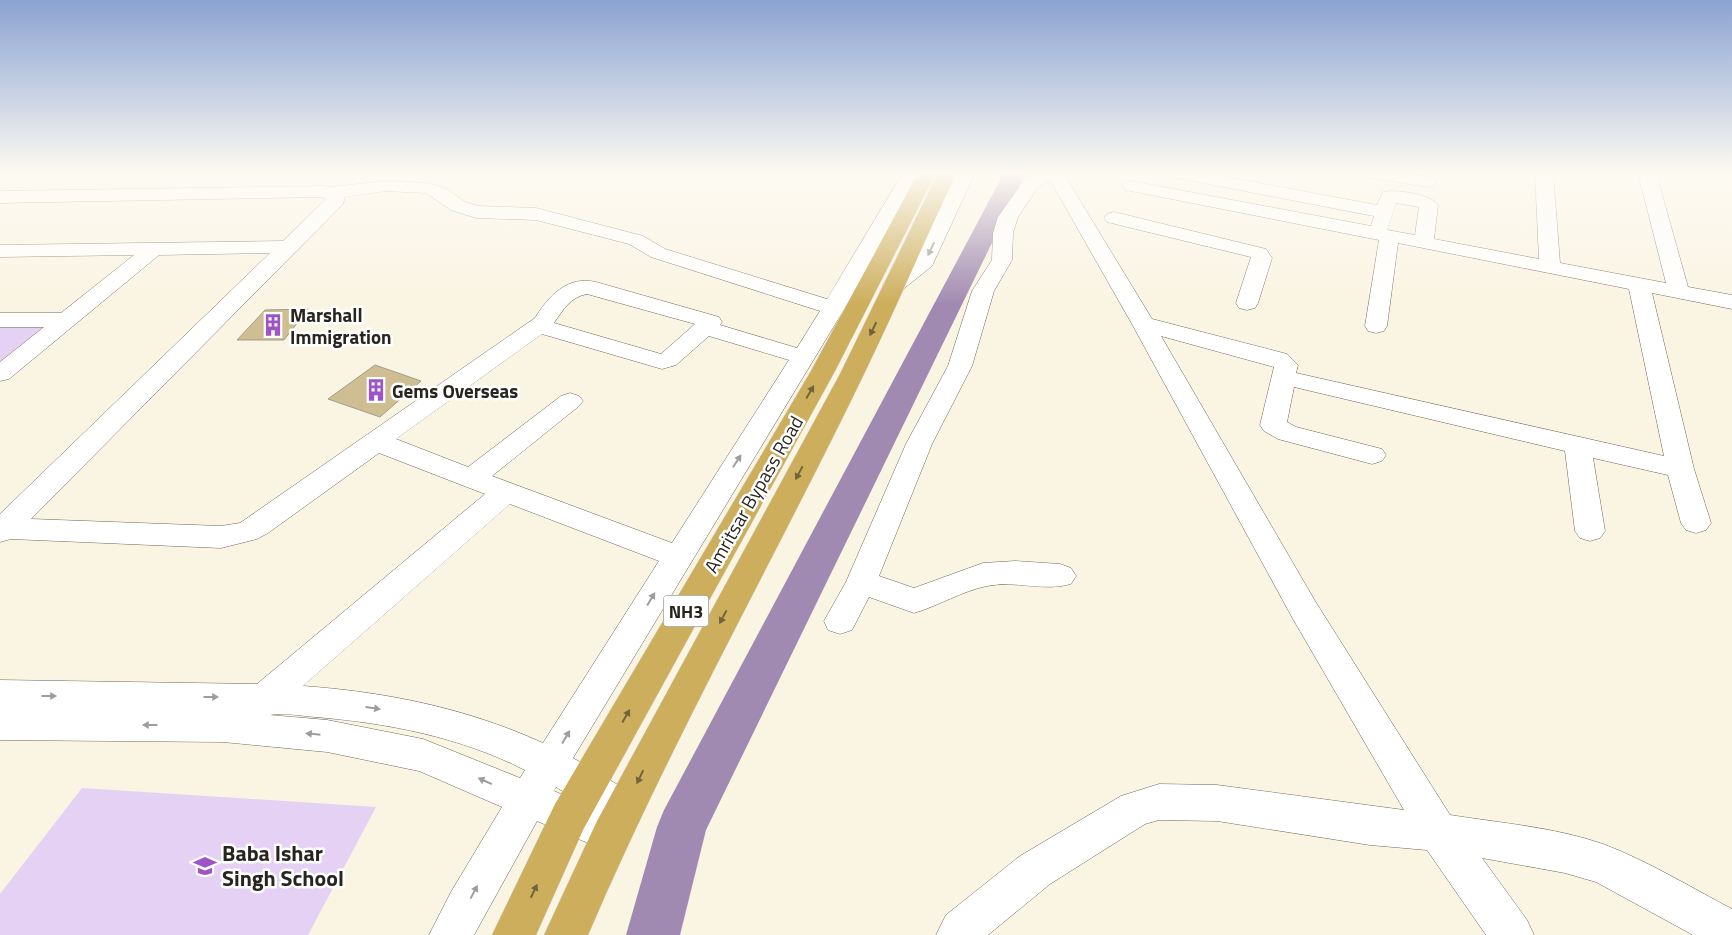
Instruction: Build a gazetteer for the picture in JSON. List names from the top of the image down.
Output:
{
  "streets": {
    "highway": ["Amritsar Bypass Road", "NH3"]
  },
  "crossings": [
    ["Amritsar Bypass Road", "NH3"]
  ],
  "places": {
    "building": ["Marshall Immigration", "Gems Overseas"],
    "school or university": ["Baba Ishar Singh School"]
  }
}
